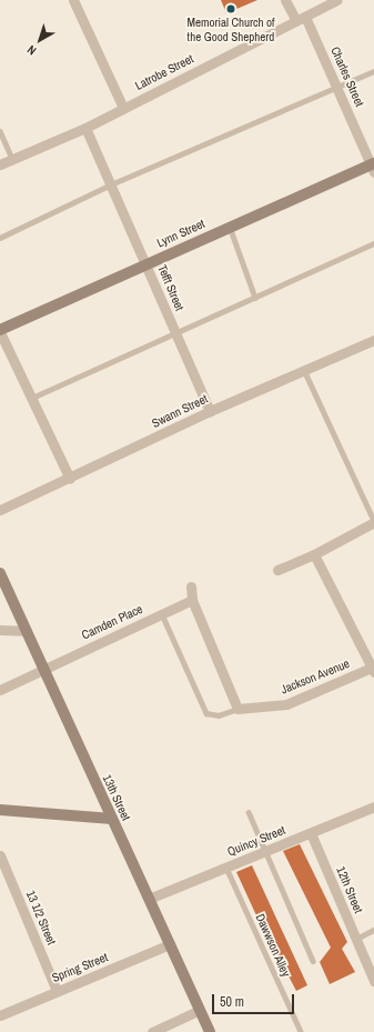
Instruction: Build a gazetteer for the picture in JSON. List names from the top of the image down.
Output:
{
  "streets": {
    "street": [
      "Latrobe Street",
      "Charles Street",
      "Lynn Street",
      "Tefft Street",
      "Swann Street",
      "Camden Place",
      "Jackson Avenue",
      "13th Street",
      "Quincy Street",
      "12th Street",
      "13 1/2 Street",
      "Spring Street"
    ],
    "lane": ["Dawwson Alley"]
  },
  "crossings": [
    ["Latrobe Street", "Charles Street"],
    ["Latrobe Street", "Tefft Street"],
    ["Charles Street", "Lynn Street"],
    ["Lynn Street", "Tefft Street"],
    ["Tefft Street", "Swann Street"],
    ["Camden Place", "13th Street"],
    ["13th Street", "Quincy Street"],
    ["13th Street", "Spring Street"],
    ["Quincy Street", "12th Street"],
    ["Quincy Street", "Dawwson Alley"],
    ["13 1/2 Street", "Spring Street"]
  ],
  "places": ["Memorial Church of the Good Shepherd"],
  "scale_bar": "50 m",
  "north": "bottom left"
}
